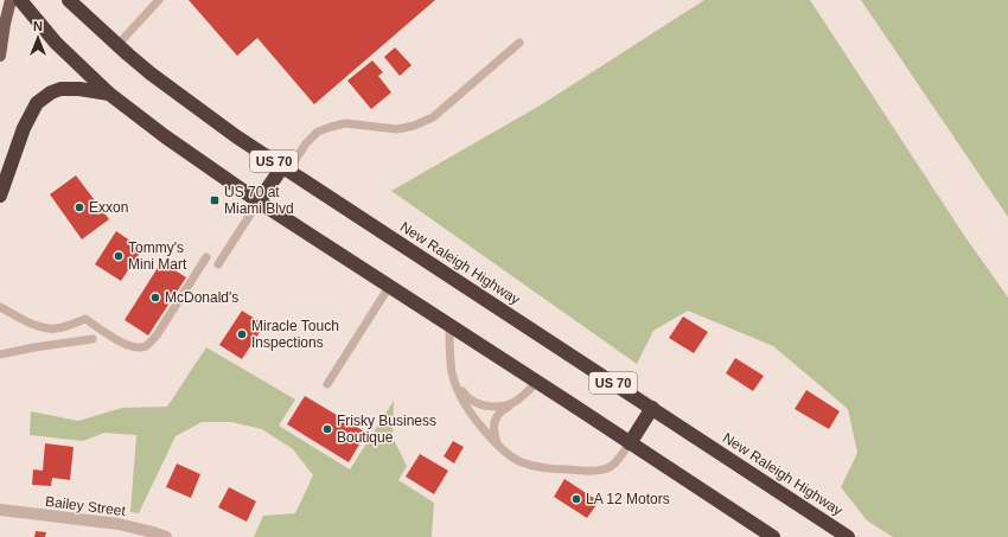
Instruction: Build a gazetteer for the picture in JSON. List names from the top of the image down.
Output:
{
  "streets": {
    "highway": ["US 70", "New Raleigh Highway"],
    "street": ["Bailey Street"]
  },
  "places": {
    "transit": ["US 70 at Miami Blvd"],
    "other": [
      "Exxon",
      "Tommy's Mini Mart",
      "McDonald's",
      "Miracle Touch Inspections",
      "Frisky Business Boutique",
      "LA 12 Motors"
    ]
  },
  "north": "top"
}
